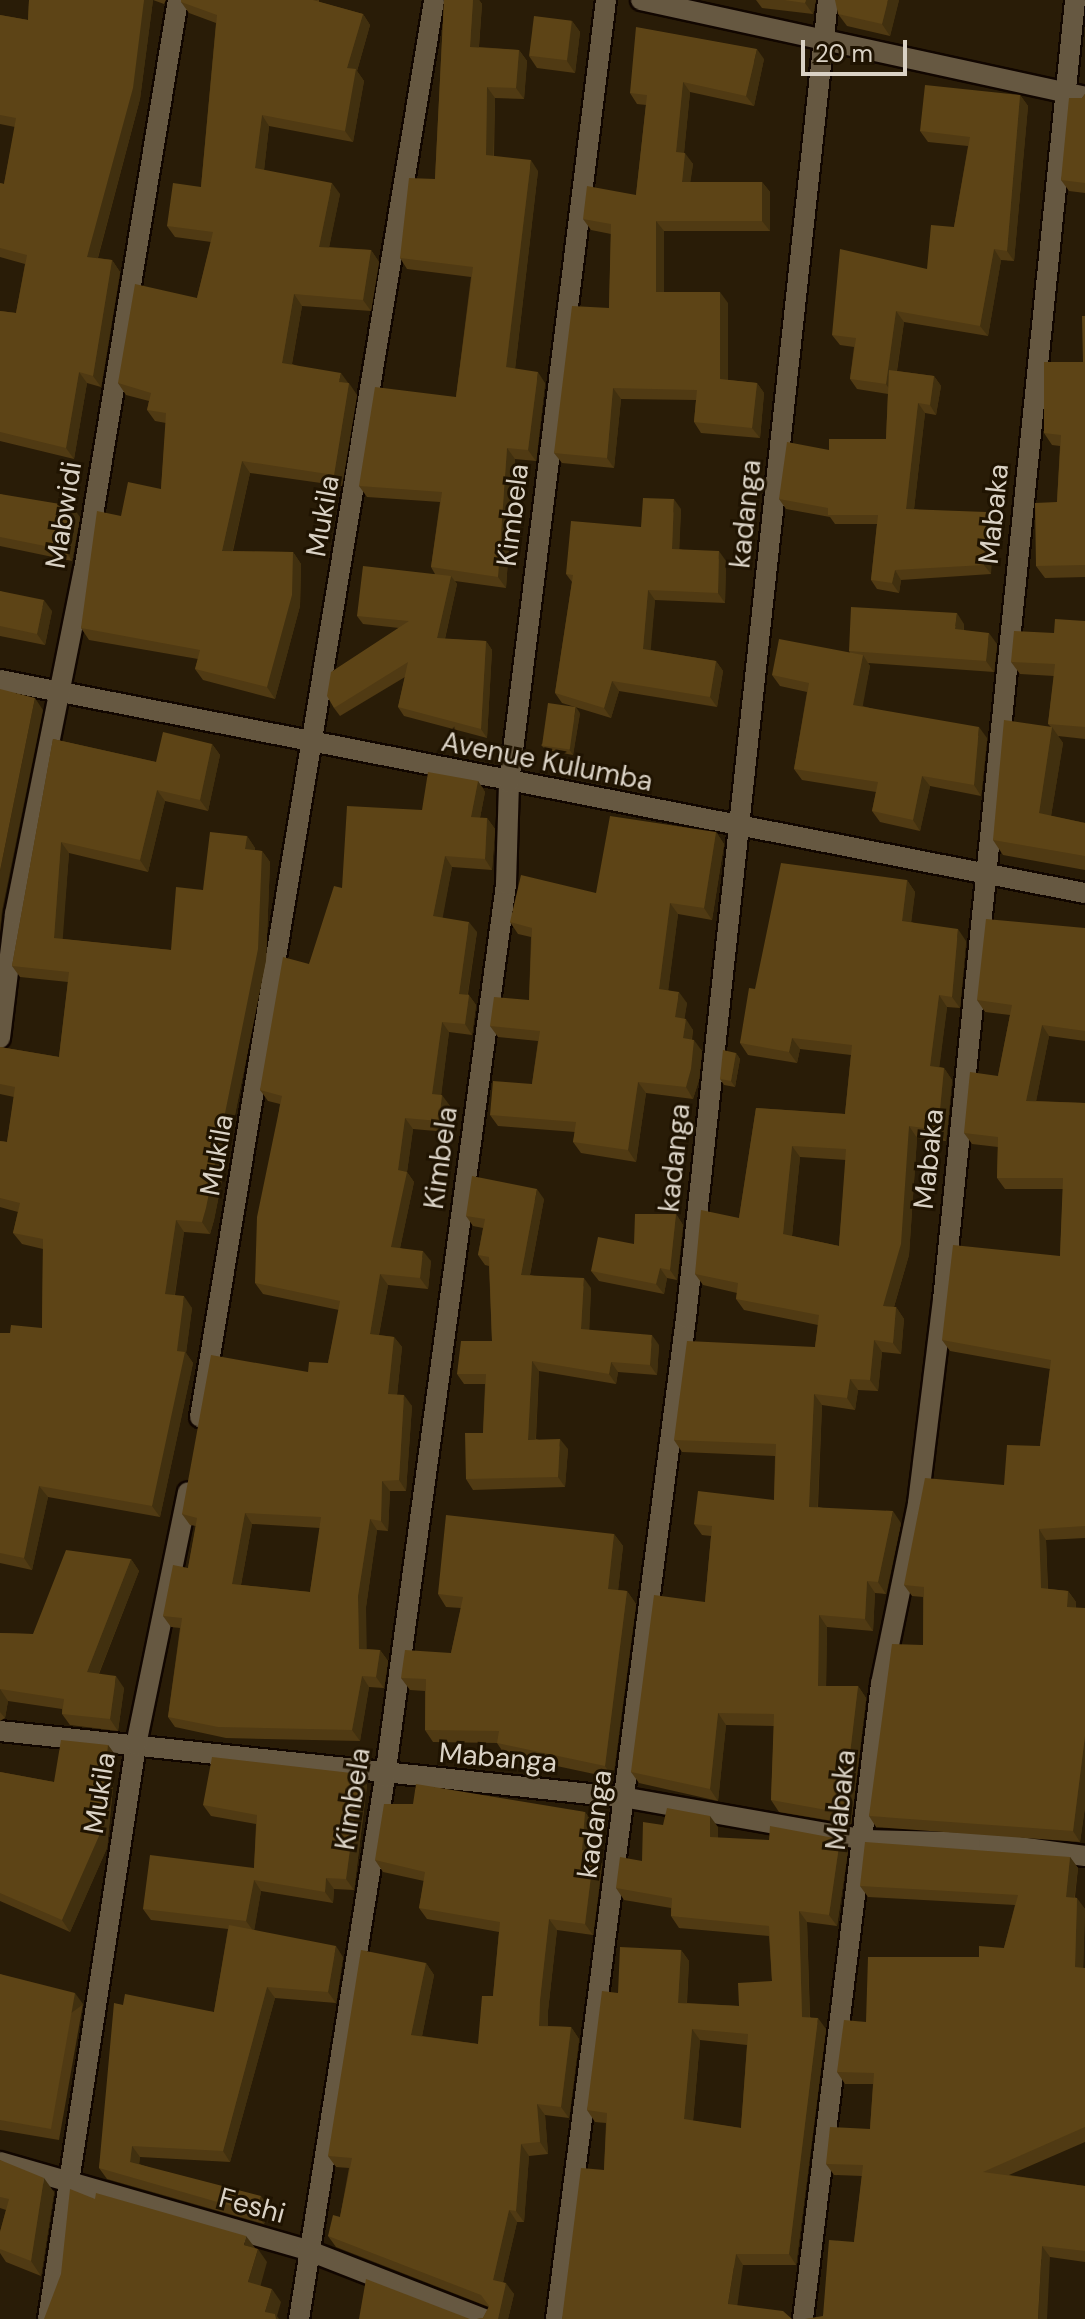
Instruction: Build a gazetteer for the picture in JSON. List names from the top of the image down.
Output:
{
  "streets": {
    "street": [
      "kadanga",
      "Mabaka",
      "Mabwidi",
      "Kimbela",
      "Mukila",
      "Avenue Kulumba",
      "Mabanga",
      "Feshi"
    ]
  },
  "crossings": [
    ["kadanga", "Avenue Kulumba"],
    ["kadanga", "Mabanga"],
    ["Mabaka", "Avenue Kulumba"],
    ["Mabaka", "Mabanga"],
    ["Mabwidi", "Avenue Kulumba"],
    ["Kimbela", "Avenue Kulumba"],
    ["Kimbela", "Mabanga"],
    ["Kimbela", "Feshi"],
    ["Mukila", "Avenue Kulumba"],
    ["Mukila", "Mabanga"],
    ["Mukila", "Feshi"]
  ],
  "scale_bar": "20 m"
}
